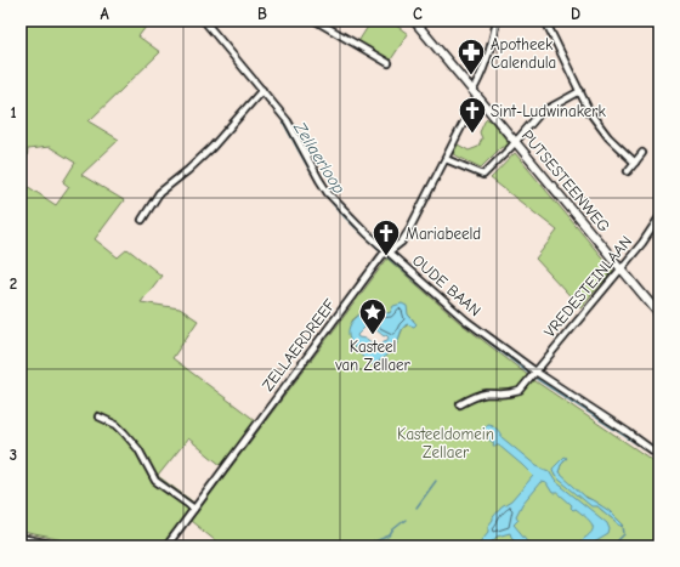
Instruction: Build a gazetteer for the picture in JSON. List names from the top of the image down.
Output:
{
  "streets": {
    "main road": ["PUTSESTEENWEG"],
    "street": ["OUDE BAAN", "VREDESTEINLAAN", "ZELLAERDREEF"]
  },
  "crossings": [
    ["PUTSESTEENWEG", "VREDESTEINLAAN"],
    ["PUTSESTEENWEG", "ZELLAERDREEF"],
    ["OUDE BAAN", "VREDESTEINLAAN"],
    ["OUDE BAAN", "ZELLAERDREEF"]
  ],
  "water": ["Zellaerloop"],
  "parks": ["Kasteeldomein Zellaer"],
  "places": {
    "pharmacy": ["Apotheek Calendula"],
    "church": ["Sint-Ludwinakerk", "Mariabeeld"],
    "place": ["Kasteel van Zellaer"]
  },
  "grid": {
    "columns": [
      "A",
      "B",
      "C",
      "D"
    ],
    "rows": ["1", "2", "3"]
  }
}
